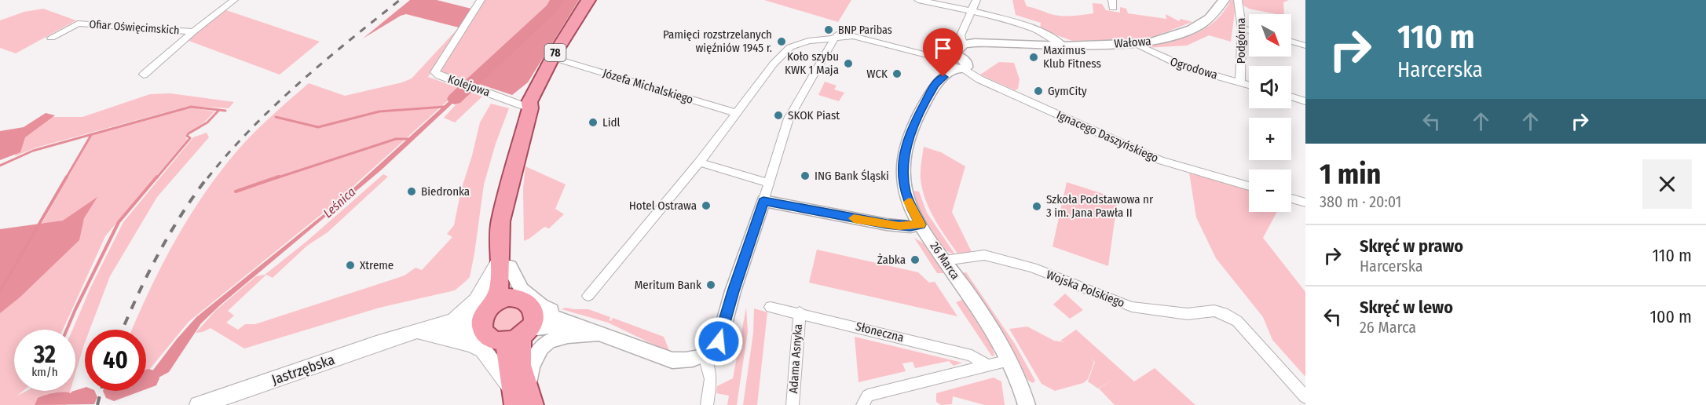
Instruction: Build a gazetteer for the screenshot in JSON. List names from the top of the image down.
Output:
{
  "streets": {
    "main road": ["78", "Jastrzębska"],
    "street": [
      "Ofiar Oświęcimskich",
      "Podgórna",
      "Wałowa",
      "Ogrodowa",
      "Kolejowa",
      "Józefa Michalskiego",
      "Ignacego Daszyńskiego",
      "26 Marca",
      "Wojska Polskiego",
      "Słoneczna",
      "Adama Asnyka"
    ]
  },
  "crossings": [
    ["Podgórna", "Ogrodowa"],
    ["Wałowa", "Ogrodowa"],
    ["78", "Kolejowa"],
    ["78", "Józefa Michalskiego"],
    ["78", "Jastrzębska"],
    ["Ignacego Daszyńskiego", "26 Marca"],
    ["26 Marca", "Wojska Polskiego"],
    ["Słoneczna", "Adama Asnyka"]
  ],
  "water": ["Leśnica"],
  "places": [
    "BNP Paribas",
    "Pamięci rozstrzelanych więźniów 1945 r.",
    "Maximus Klub Fitness",
    "Koło szybu KWK 1 Maja",
    "WCK",
    "GymCity",
    "SKOK Piast",
    "Lidl",
    "ING Bank Śląski",
    "Biedronka",
    "Hotel Ostrawa",
    "Szkoła Podstawowa nr 3 im. Jana Pawła II",
    "Żabka",
    "Xtreme",
    "Meritum Bank"
  ],
  "north": "bottom right",
  "page": {
    "turn": ["110 m", "Harcerska"],
    "map_buttons": ["+", "−"],
    "heading": ["1 min", "380 m · 20:01"],
    "list": [
      {
        "name": "Skręć w prawo",
        "note": "Harcerska",
        "value": "110 m"
      },
      {
        "name": "Skręć w lewo",
        "note": "26 Marca",
        "value": "100 m"
      }
    ],
    "speed": "32 km/h",
    "limit": "40"
  }
}
